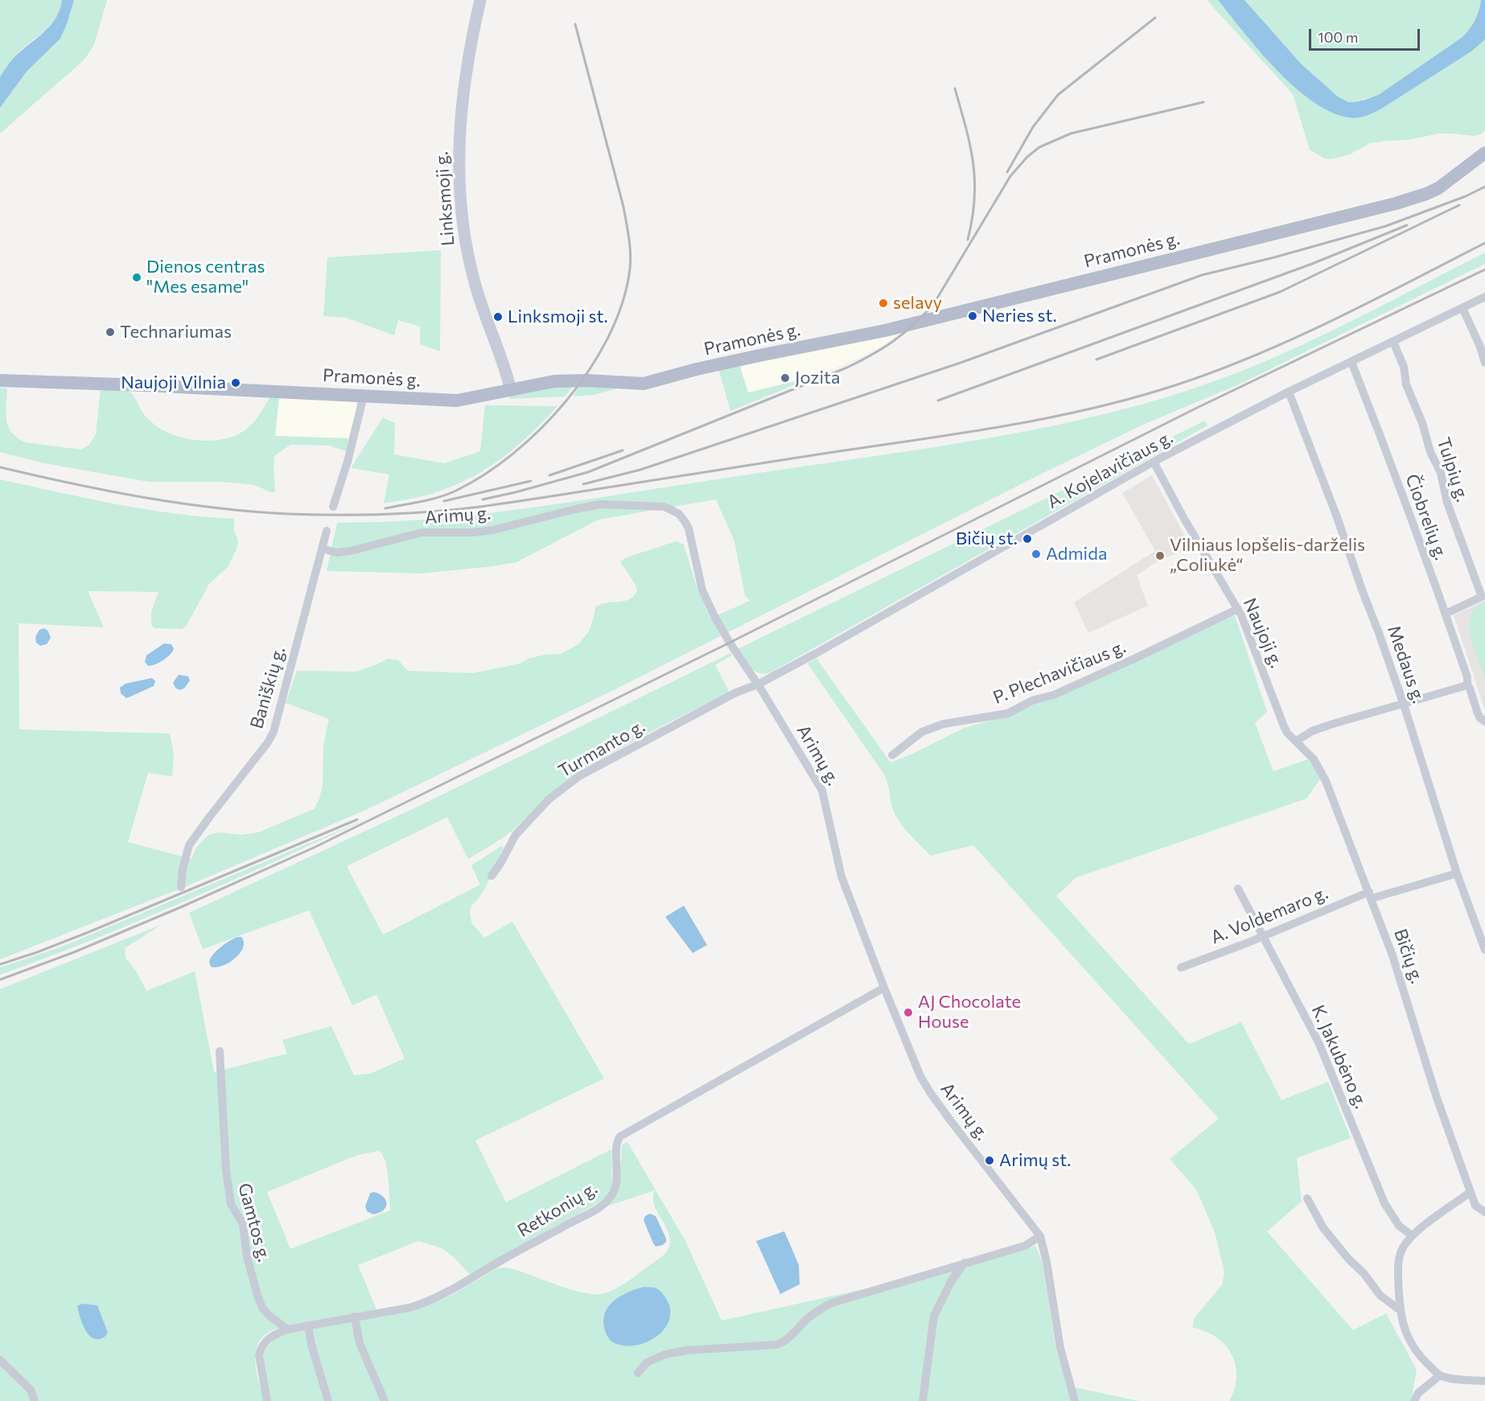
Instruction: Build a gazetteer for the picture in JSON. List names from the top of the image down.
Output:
{
  "streets": {
    "main road": ["Linksmoji g.", "Pramonės g."],
    "street": [
      "A. Kojelavičiaus g.",
      "Tulpių g.",
      "Arimų g.",
      "Čiobrelių g.",
      "Naujoji g.",
      "Medaus g.",
      "P. Plechavičiaus g.",
      "Baniškių g.",
      "Turmanto g.",
      "A. Voldemaro g.",
      "Bičių g.",
      "K. Jakubėno g.",
      "Retkonių g.",
      "Gamtos g."
    ]
  },
  "crossings": [
    ["Linksmoji g.", "Pramonės g."],
    ["A. Kojelavičiaus g.", "Tulpių g."],
    ["A. Kojelavičiaus g.", "Arimų g."],
    ["A. Kojelavičiaus g.", "Čiobrelių g."],
    ["A. Kojelavičiaus g.", "Naujoji g."],
    ["A. Kojelavičiaus g.", "Medaus g."],
    ["A. Kojelavičiaus g.", "Turmanto g."],
    ["Tulpių g.", "Čiobrelių g."],
    ["Arimų g.", "Baniškių g."],
    ["Arimų g.", "Turmanto g."],
    ["Arimų g.", "Retkonių g."],
    ["Naujoji g.", "P. Plechavičiaus g."],
    ["Naujoji g.", "Bičių g."],
    ["Medaus g.", "A. Voldemaro g."],
    ["A. Voldemaro g.", "Bičių g."],
    ["A. Voldemaro g.", "K. Jakubėno g."],
    ["Retkonių g.", "Gamtos g."]
  ],
  "places": [
    "Dienos centras \"Mes esame\"",
    "selavy",
    "Neries st.",
    "Linksmoji st.",
    "Technariumas",
    "Jozita",
    "Naujoji Vilnia",
    "Bičių st.",
    "Admida",
    "Vilniaus lopšelis-darželis „Coliukė“",
    "AJ Chocolate House",
    "Arimų st."
  ],
  "scale_bar": "100 m"
}
